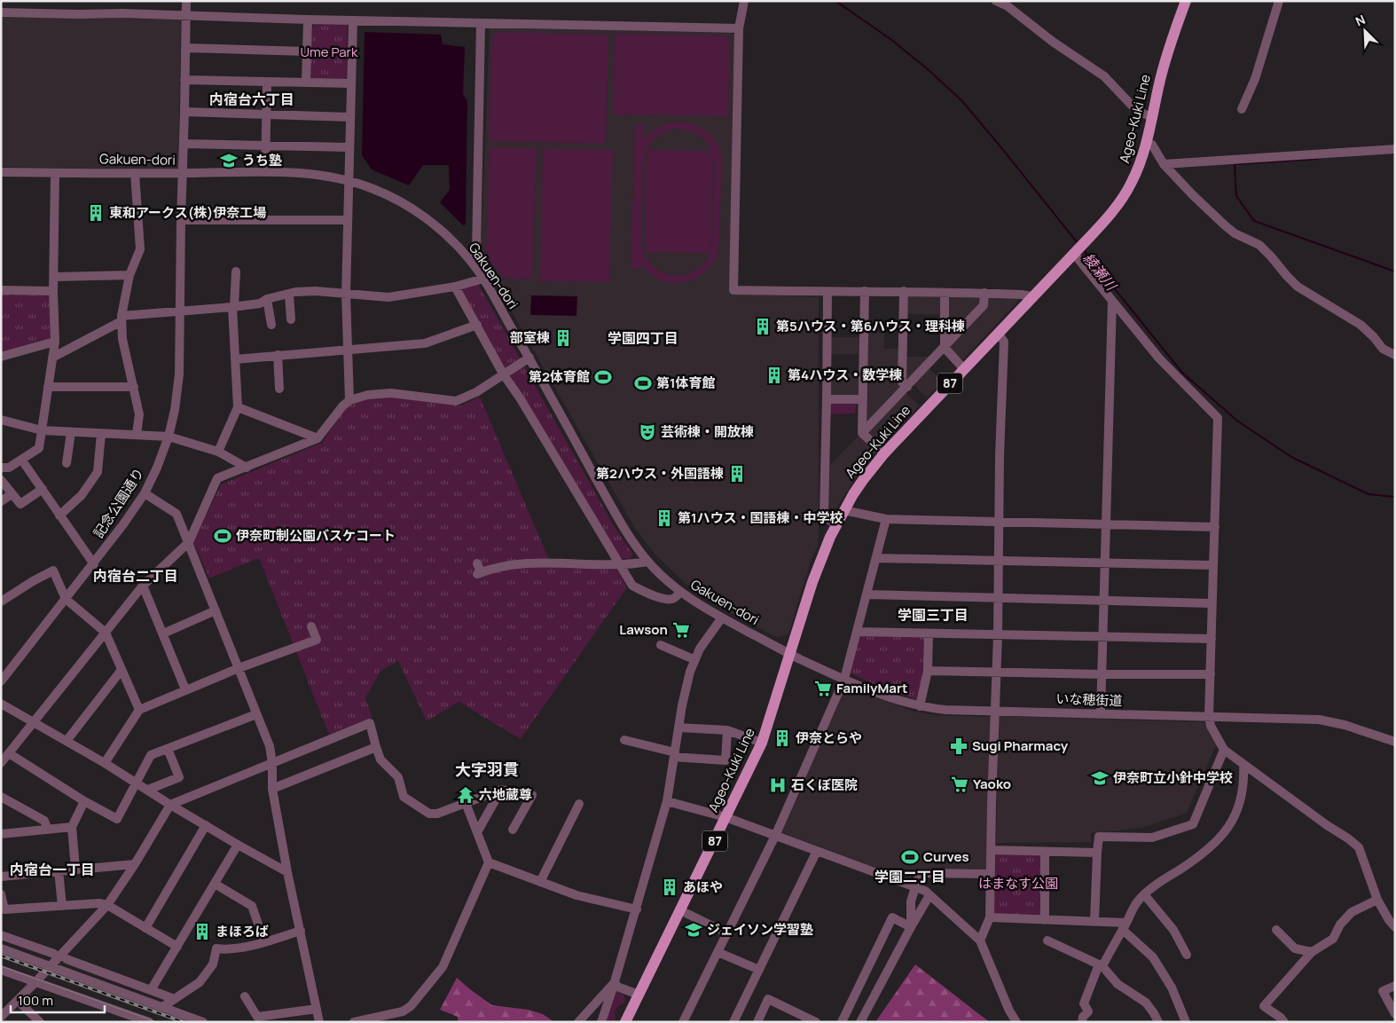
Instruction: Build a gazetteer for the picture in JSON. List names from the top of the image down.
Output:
{
  "streets": {
    "main road": ["Ageo-Kuki Line", "87"],
    "street": ["Gakuen-dori", "記念公園通り", "いな穂街道"]
  },
  "crossings": [
    ["Ageo-Kuki Line", "Gakuen-dori"],
    ["Ageo-Kuki Line", "いな穂街道"],
    ["Gakuen-dori", "記念公園通り"],
    ["Gakuen-dori", "いな穂街道"]
  ],
  "districts": [
    "内宿台六丁目",
    "学園四丁目",
    "内宿台二丁目",
    "学園三丁目",
    "大字羽貫",
    "内宿台一丁目",
    "学園二丁目"
  ],
  "water": ["綾瀬川"],
  "parks": ["Ume Park", "はまなす公園"],
  "places": {
    "school or university": ["うち塾", "伊奈町立小針中学校", "ジェイソン学習塾"],
    "building": [
      "東和アークス(株)伊奈工場",
      "第5ハウス・第6ハウス・理科棟",
      "部室棟",
      "第4ハウス・数学棟",
      "第2ハウス・外国語棟",
      "第1ハウス・国語棟・中学校",
      "伊奈とらや",
      "あほや",
      "まほろば"
    ],
    "sports": [
      "第2体育館",
      "第1体育館",
      "伊奈町制公園バスケコート",
      "Curves"
    ],
    "theatre": ["芸術棟・開放棟"],
    "supermarket": ["Lawson", "FamilyMart", "Yaoko"],
    "pharmacy": ["Sugi Pharmacy"],
    "hospital": ["石くぼ医院"],
    "temple": ["六地蔵尊"]
  },
  "scale_bar": "100 m",
  "north": "top left"
}
